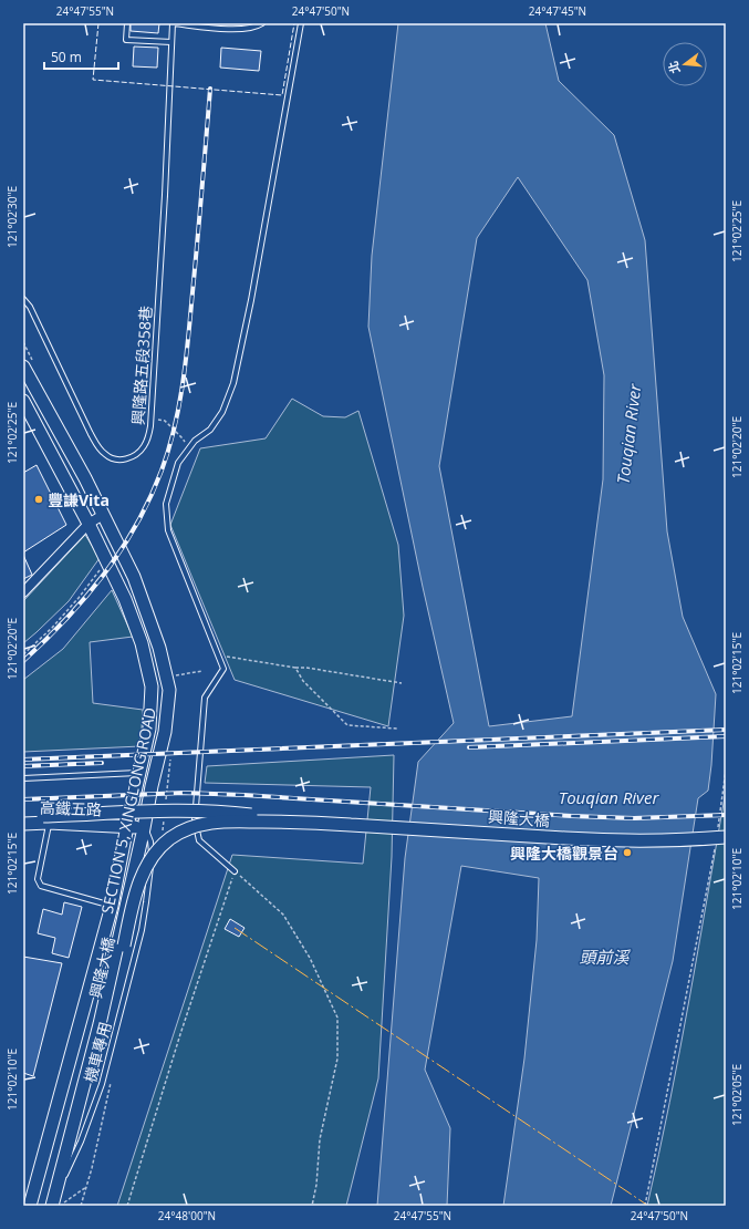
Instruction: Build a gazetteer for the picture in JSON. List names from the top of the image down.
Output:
{
  "streets": {
    "street": ["高鐵五路", "SECTION 5, XINGLONG ROAD", "興隆大橋"],
    "lane": ["興隆路五段358巷", "機車專用"]
  },
  "crossings": [
    ["高鐵五路", "SECTION 5, XINGLONG ROAD"],
    ["高鐵五路", "興隆大橋"],
    ["高鐵五路", "機車專用"],
    ["SECTION 5, XINGLONG ROAD", "興隆大橋"],
    ["SECTION 5, XINGLONG ROAD", "機車專用"],
    ["興隆大橋", "機車專用"]
  ],
  "water": ["Touqian River", "頭前溪"],
  "places": ["豐謙Vita", "興隆大橋觀景台"],
  "scale_bar": "50 m",
  "north": "left",
  "coordinates": [
    "24°47'55\"N",
    "24°47'50\"N",
    "24°47'45\"N",
    "121°02'30\"E",
    "121°02'25\"E",
    "121°02'20\"E",
    "121°02'15\"E",
    "121°02'10\"E",
    "121°02'05\"E",
    "24°48'00\"N"
  ]
}
